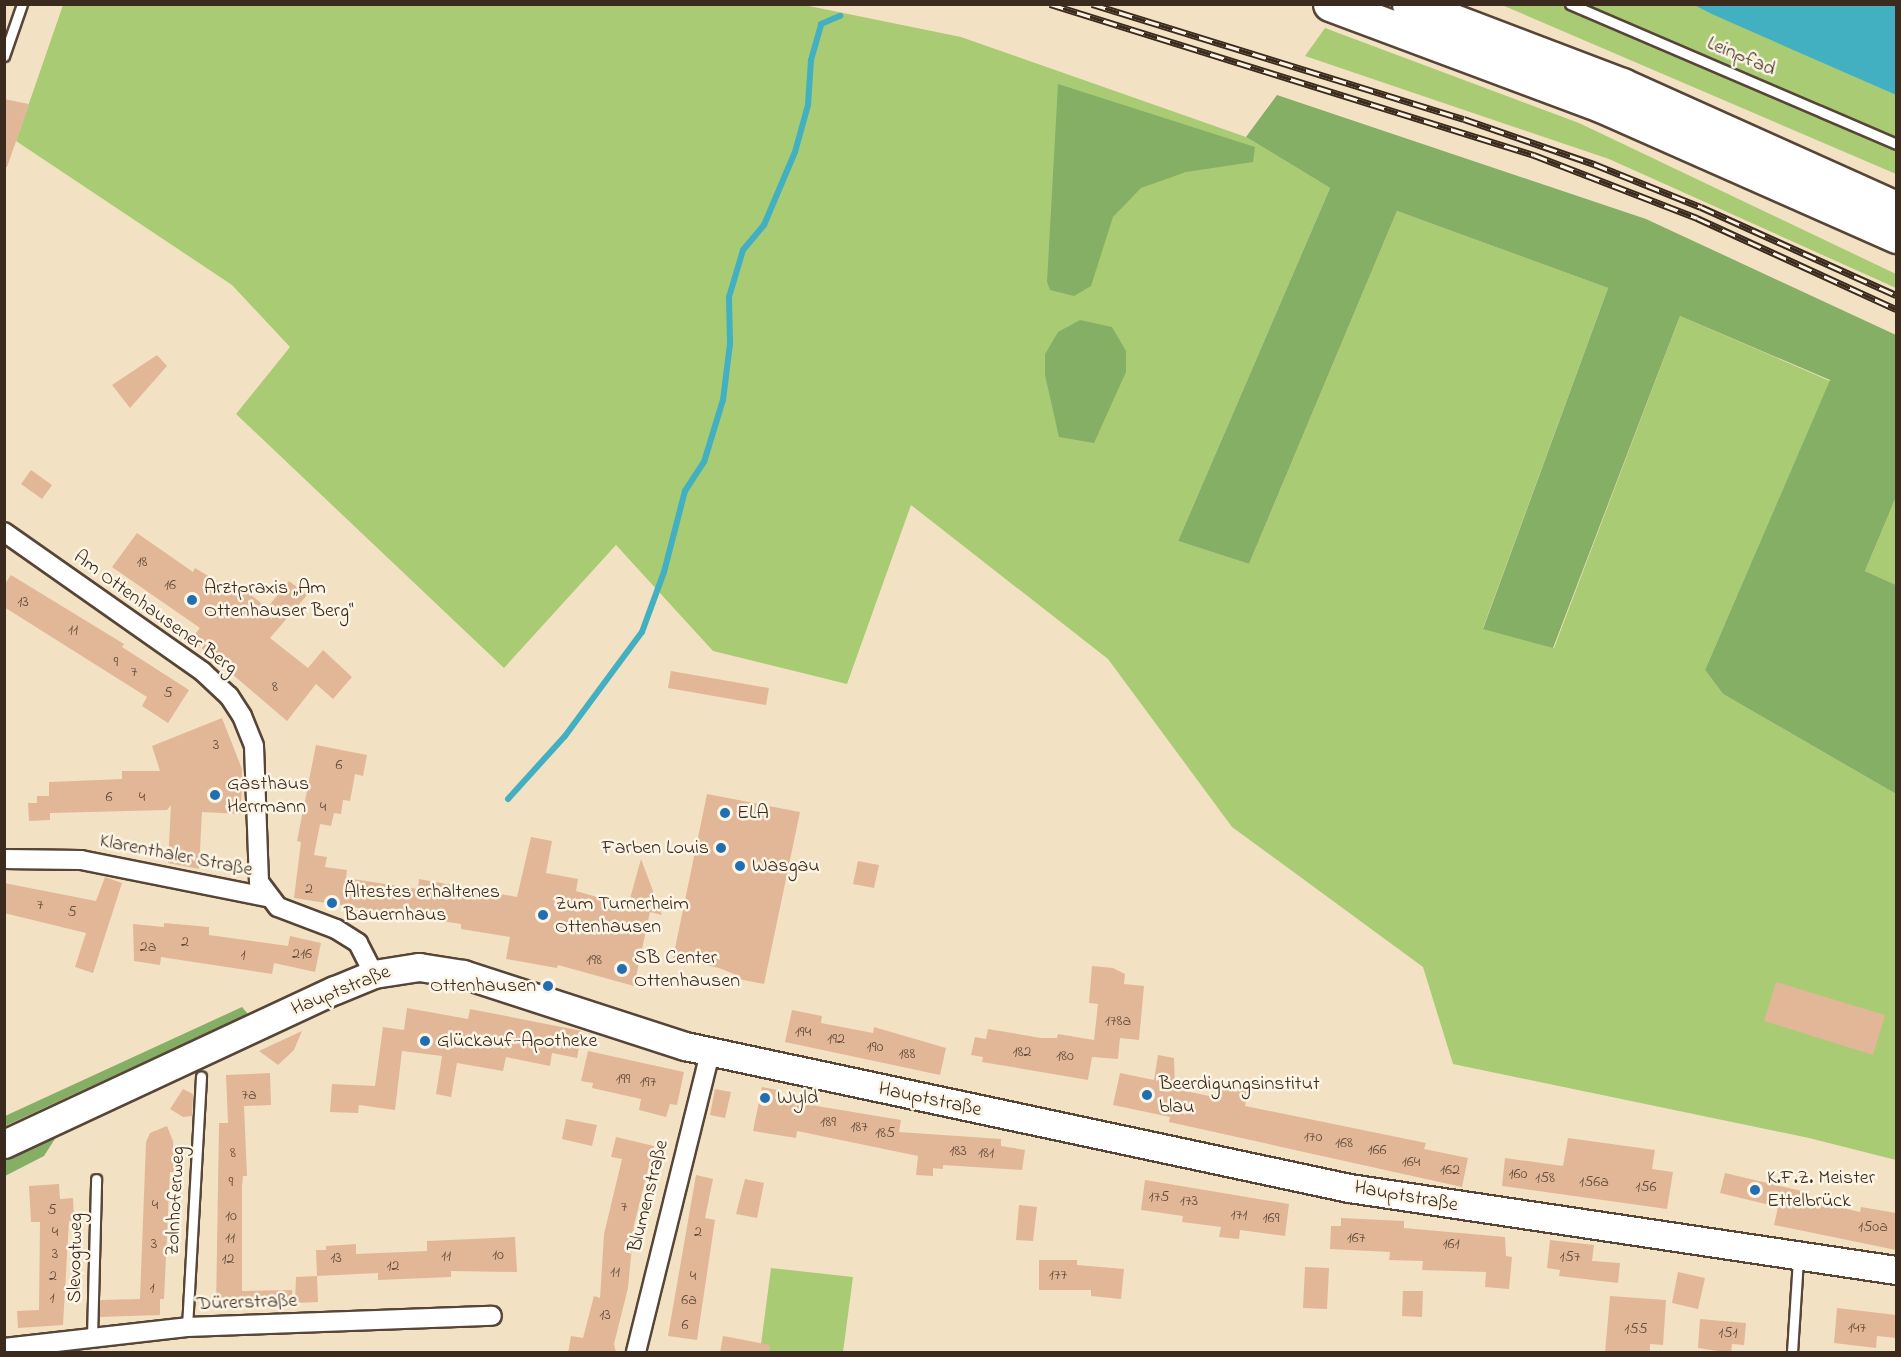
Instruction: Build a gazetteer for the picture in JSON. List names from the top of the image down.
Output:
{
  "streets": {
    "main road": ["Hauptstraße"],
    "street": [
      "Am Ottenhausener Berg",
      "Klarenthaler Straße",
      "Blumenstraße",
      "Dürerstraße"
    ],
    "lane": ["Leinpfad", "Zolnhoferweg", "Slevogtweg"]
  },
  "crossings": [
    ["Am Ottenhausener Berg", "Klarenthaler Straße"],
    ["Hauptstraße", "Blumenstraße"],
    ["Zolnhoferweg", "Dürerstraße"],
    ["Slevogtweg", "Dürerstraße"]
  ],
  "places": [
    "Arztpraxis „Am Ottenhauser Berg“",
    "Gasthaus Herrmann",
    "ELA",
    "Farben Louis",
    "Wasgau",
    "Ältestes erhaltenes Bauernhaus",
    "Zum Turnerheim Ottenhausen",
    "SB Center Ottenhausen",
    "Ottenhausen",
    "Glückauf-Apotheke",
    "Beerdigungsinstitut blau",
    "Wyld",
    "K.F.Z. Meister Ettelbrück"
  ],
  "house_numbers": [
    "18",
    "16",
    "13",
    "11",
    "9",
    "7",
    "8",
    "5",
    "3",
    "6",
    "6",
    "4",
    "4",
    "2",
    "7",
    "5",
    "2",
    "2a",
    "216",
    "1",
    "198",
    "178a",
    "194",
    "192",
    "190",
    "182",
    "188",
    "180",
    "199",
    "197",
    "7a",
    "189",
    "187",
    "185",
    "170",
    "168",
    "166",
    "183",
    "8",
    "181",
    "164",
    "162",
    "160",
    "158",
    "9",
    "156a",
    "156",
    "175",
    "173",
    "4",
    "7",
    "5",
    "171",
    "10",
    "169",
    "150a",
    "4",
    "2",
    "11",
    "167",
    "3",
    "161",
    "3",
    "10",
    "11",
    "157",
    "13",
    "12",
    "12",
    "11",
    "177",
    "2",
    "4",
    "1",
    "1",
    "6a",
    "13",
    "6",
    "147",
    "155",
    "151"
  ]
}
